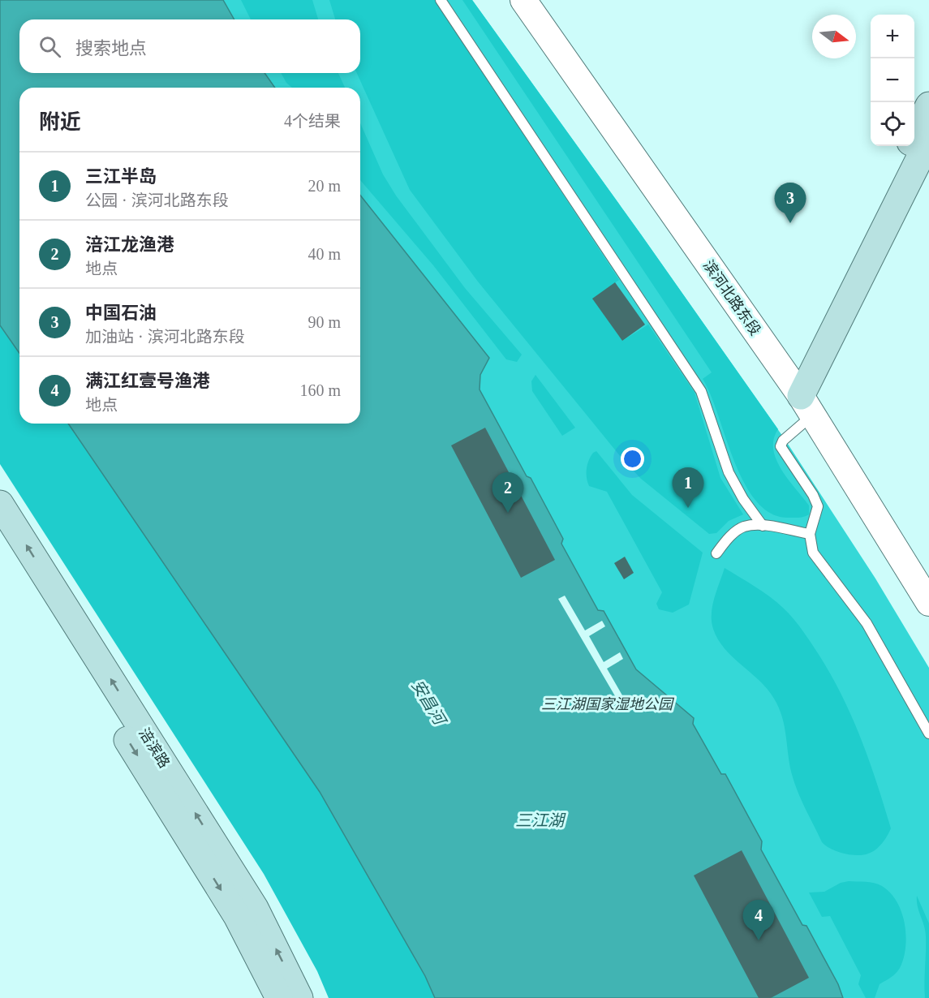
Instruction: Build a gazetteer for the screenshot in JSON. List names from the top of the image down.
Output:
{
  "streets": {
    "main road": ["涪滨路"],
    "street": ["滨河北路东段"]
  },
  "water": ["安昌河", "三江湖"],
  "parks": ["三江湖国家湿地公园"],
  "north": "right",
  "page": {
    "map_buttons": ["+", "−"],
    "search": "搜索地点",
    "heading": ["附近", "4个结果"],
    "list": [
      {
        "mark": "1",
        "name": "三江半岛",
        "note": "公园 · 滨河北路东段",
        "value": "20 m"
      },
      {
        "mark": "2",
        "name": "涪江龙渔港",
        "note": "地点",
        "value": "40 m"
      },
      {
        "mark": "3",
        "name": "中国石油",
        "note": "加油站 · 滨河北路东段",
        "value": "90 m"
      },
      {
        "mark": "4",
        "name": "满江红壹号渔港",
        "note": "地点",
        "value": "160 m"
      }
    ],
    "pins": [
      "3",
      "1",
      "2",
      "4"
    ]
  }
}
